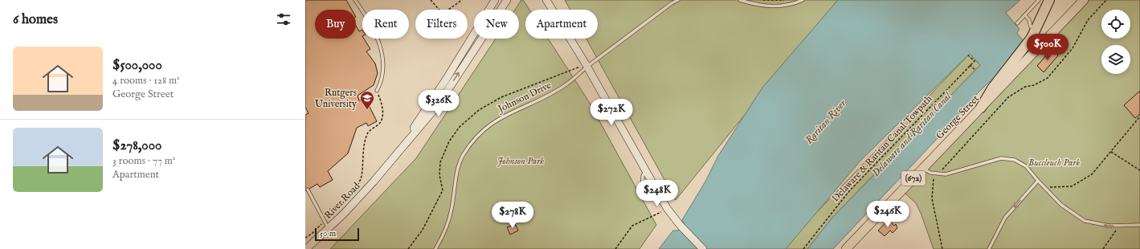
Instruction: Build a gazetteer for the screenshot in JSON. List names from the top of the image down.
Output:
{
  "streets": {
    "main road": ["George Street", "(672)", "River Road"],
    "lane": ["Johnson Drive"],
    "path": ["Delaware & Raritan Canal Towpath"]
  },
  "water": ["Raritan River", "Delaware and Raritan Canal"],
  "parks": ["Johnson Park", "Buccleuch Park"],
  "places": {
    "school or university": ["Rutgers University"]
  },
  "scale_bar": "50 m",
  "page": {
    "heading": "6 homes",
    "chip": [
      "Buy",
      "Rent",
      "Filters",
      "New",
      "Apartment"
    ],
    "price": [
      "$500K",
      "$326K",
      "$272K",
      "$248K",
      "$246K",
      "$278K"
    ],
    "list": [
      {
        "name": "$500,000",
        "note": "4 rooms · 128 m² · George Street"
      },
      {
        "name": "$278,000",
        "note": "3 rooms · 77 m² · Apartment"
      }
    ],
    "scale": "50 m"
  }
}
